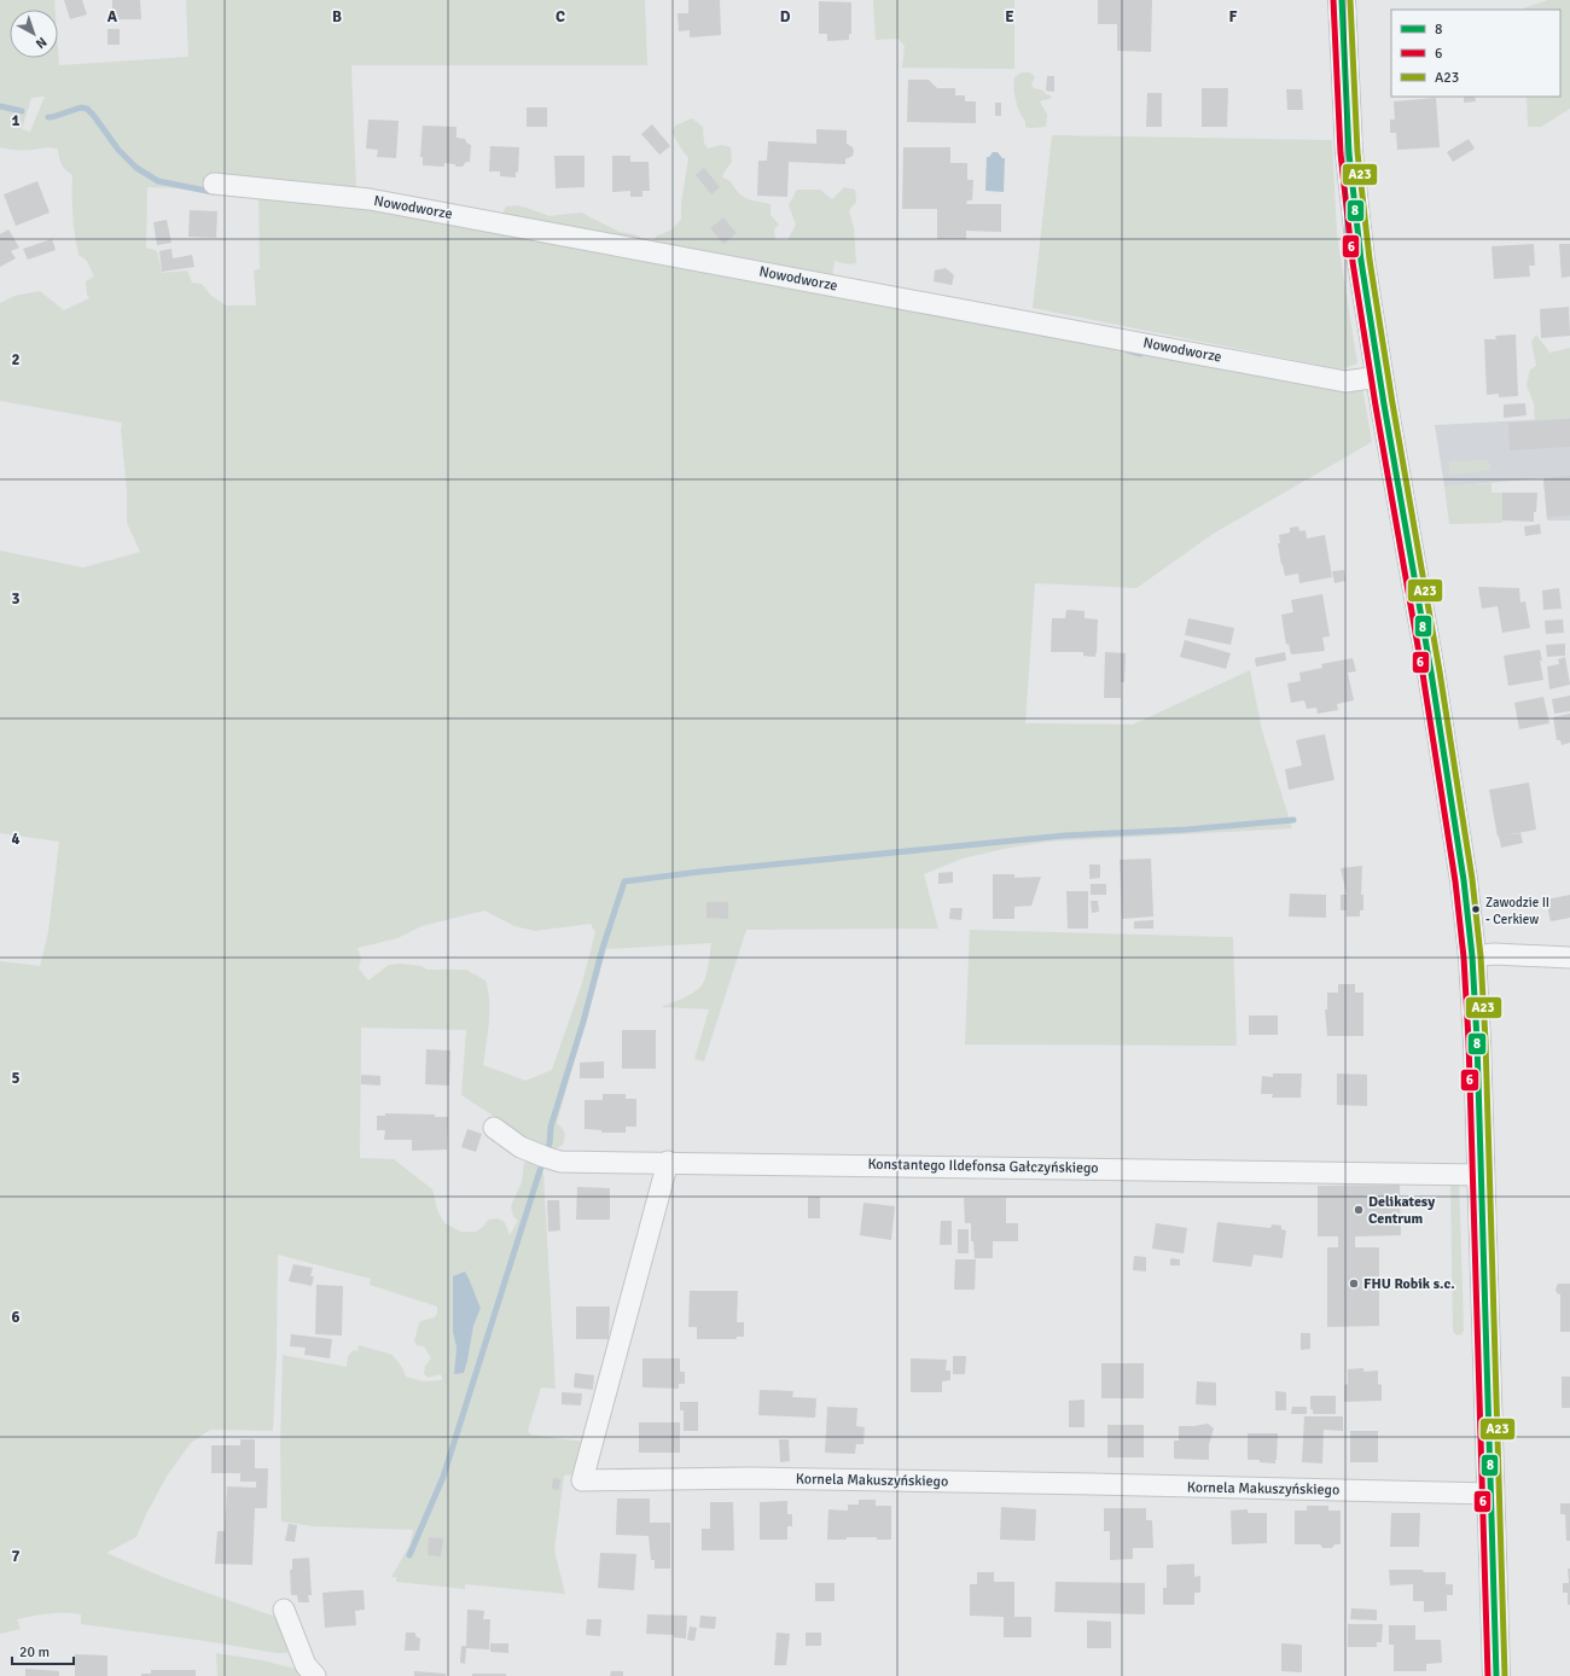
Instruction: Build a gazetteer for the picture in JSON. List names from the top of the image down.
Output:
{
  "streets": {
    "street": ["Nowodworze", "Konstantego Ildefonsa Gałczyńskiego", "Kornela Makuszyńskiego"]
  },
  "crossings": [
    ["Konstantego Ildefonsa Gałczyńskiego", "Kornela Makuszyńskiego"]
  ],
  "places": ["Zawodzie II - Cerkiew", "Delikatesy Centrum", "FHU Robik s.c."],
  "lines": ["transit line 8", "transit line 6", "transit line A23"],
  "legend": ["8", "6", "A23"],
  "scale_bar": "20 m",
  "north": "bottom right",
  "grid": {
    "columns": [
      "A",
      "B",
      "C",
      "D",
      "E",
      "F"
    ],
    "rows": [
      "1",
      "2",
      "3",
      "4",
      "5",
      "6",
      "7"
    ]
  }
}
